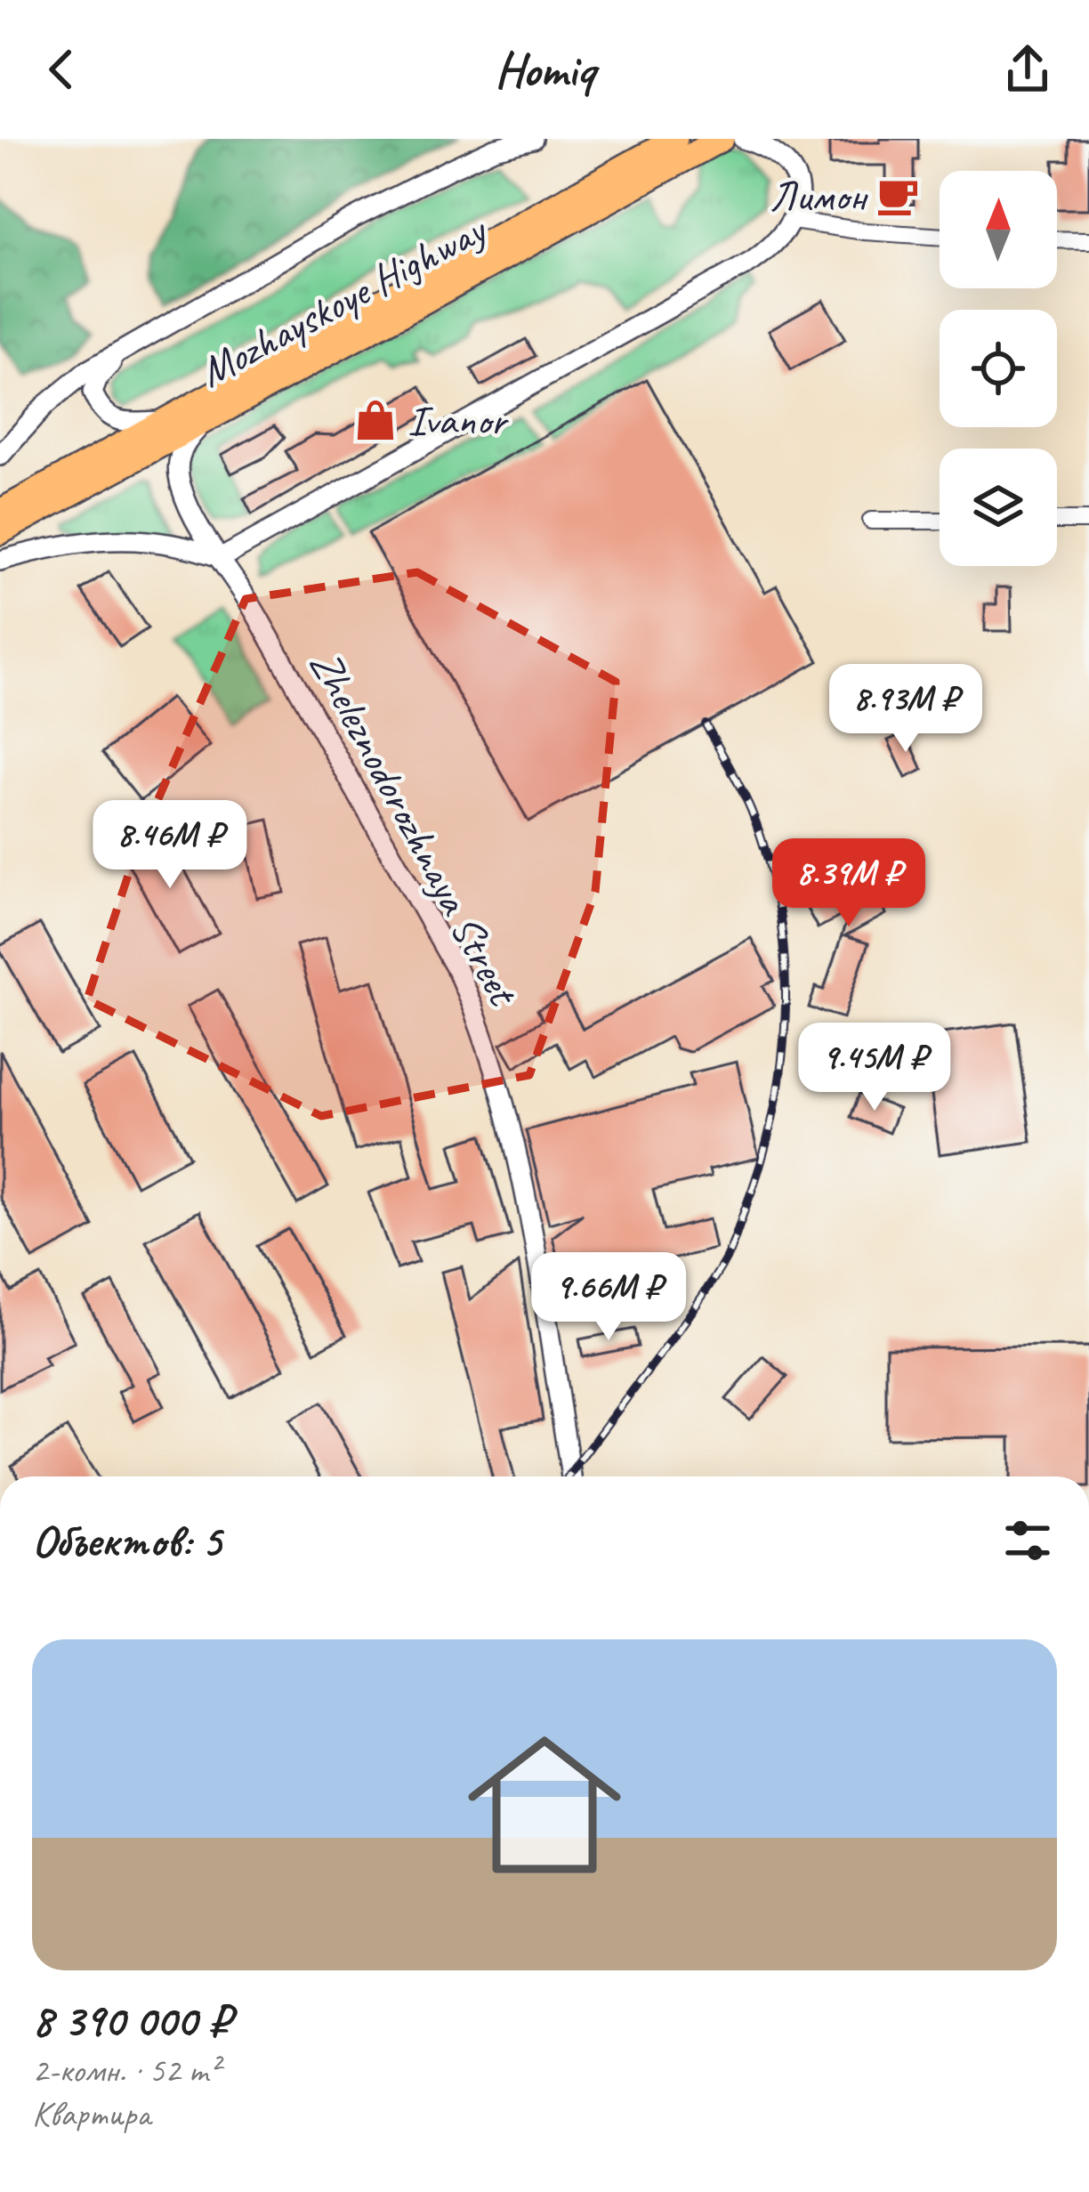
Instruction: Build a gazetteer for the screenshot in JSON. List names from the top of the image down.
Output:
{
  "streets": {
    "main road": ["Mozhayskoye Highway"],
    "street": ["Zheleznodorozhnaya Street"]
  },
  "crossings": [
    ["Mozhayskoye Highway", "Zheleznodorozhnaya Street"]
  ],
  "places": {
    "cafe": ["Лимон"],
    "shop": ["Ivanor"]
  },
  "north": "top",
  "page": {
    "header": "Homiq",
    "price": [
      "8.93M ₽",
      "8.46M ₽",
      "8.39M ₽",
      "9.45M ₽",
      "9.66M ₽"
    ],
    "heading": "Объектов: 5",
    "list": [
      {
        "name": "8 390 000 ₽",
        "note": "2-комн. · 52 m² · Квартира"
      }
    ]
  }
}
